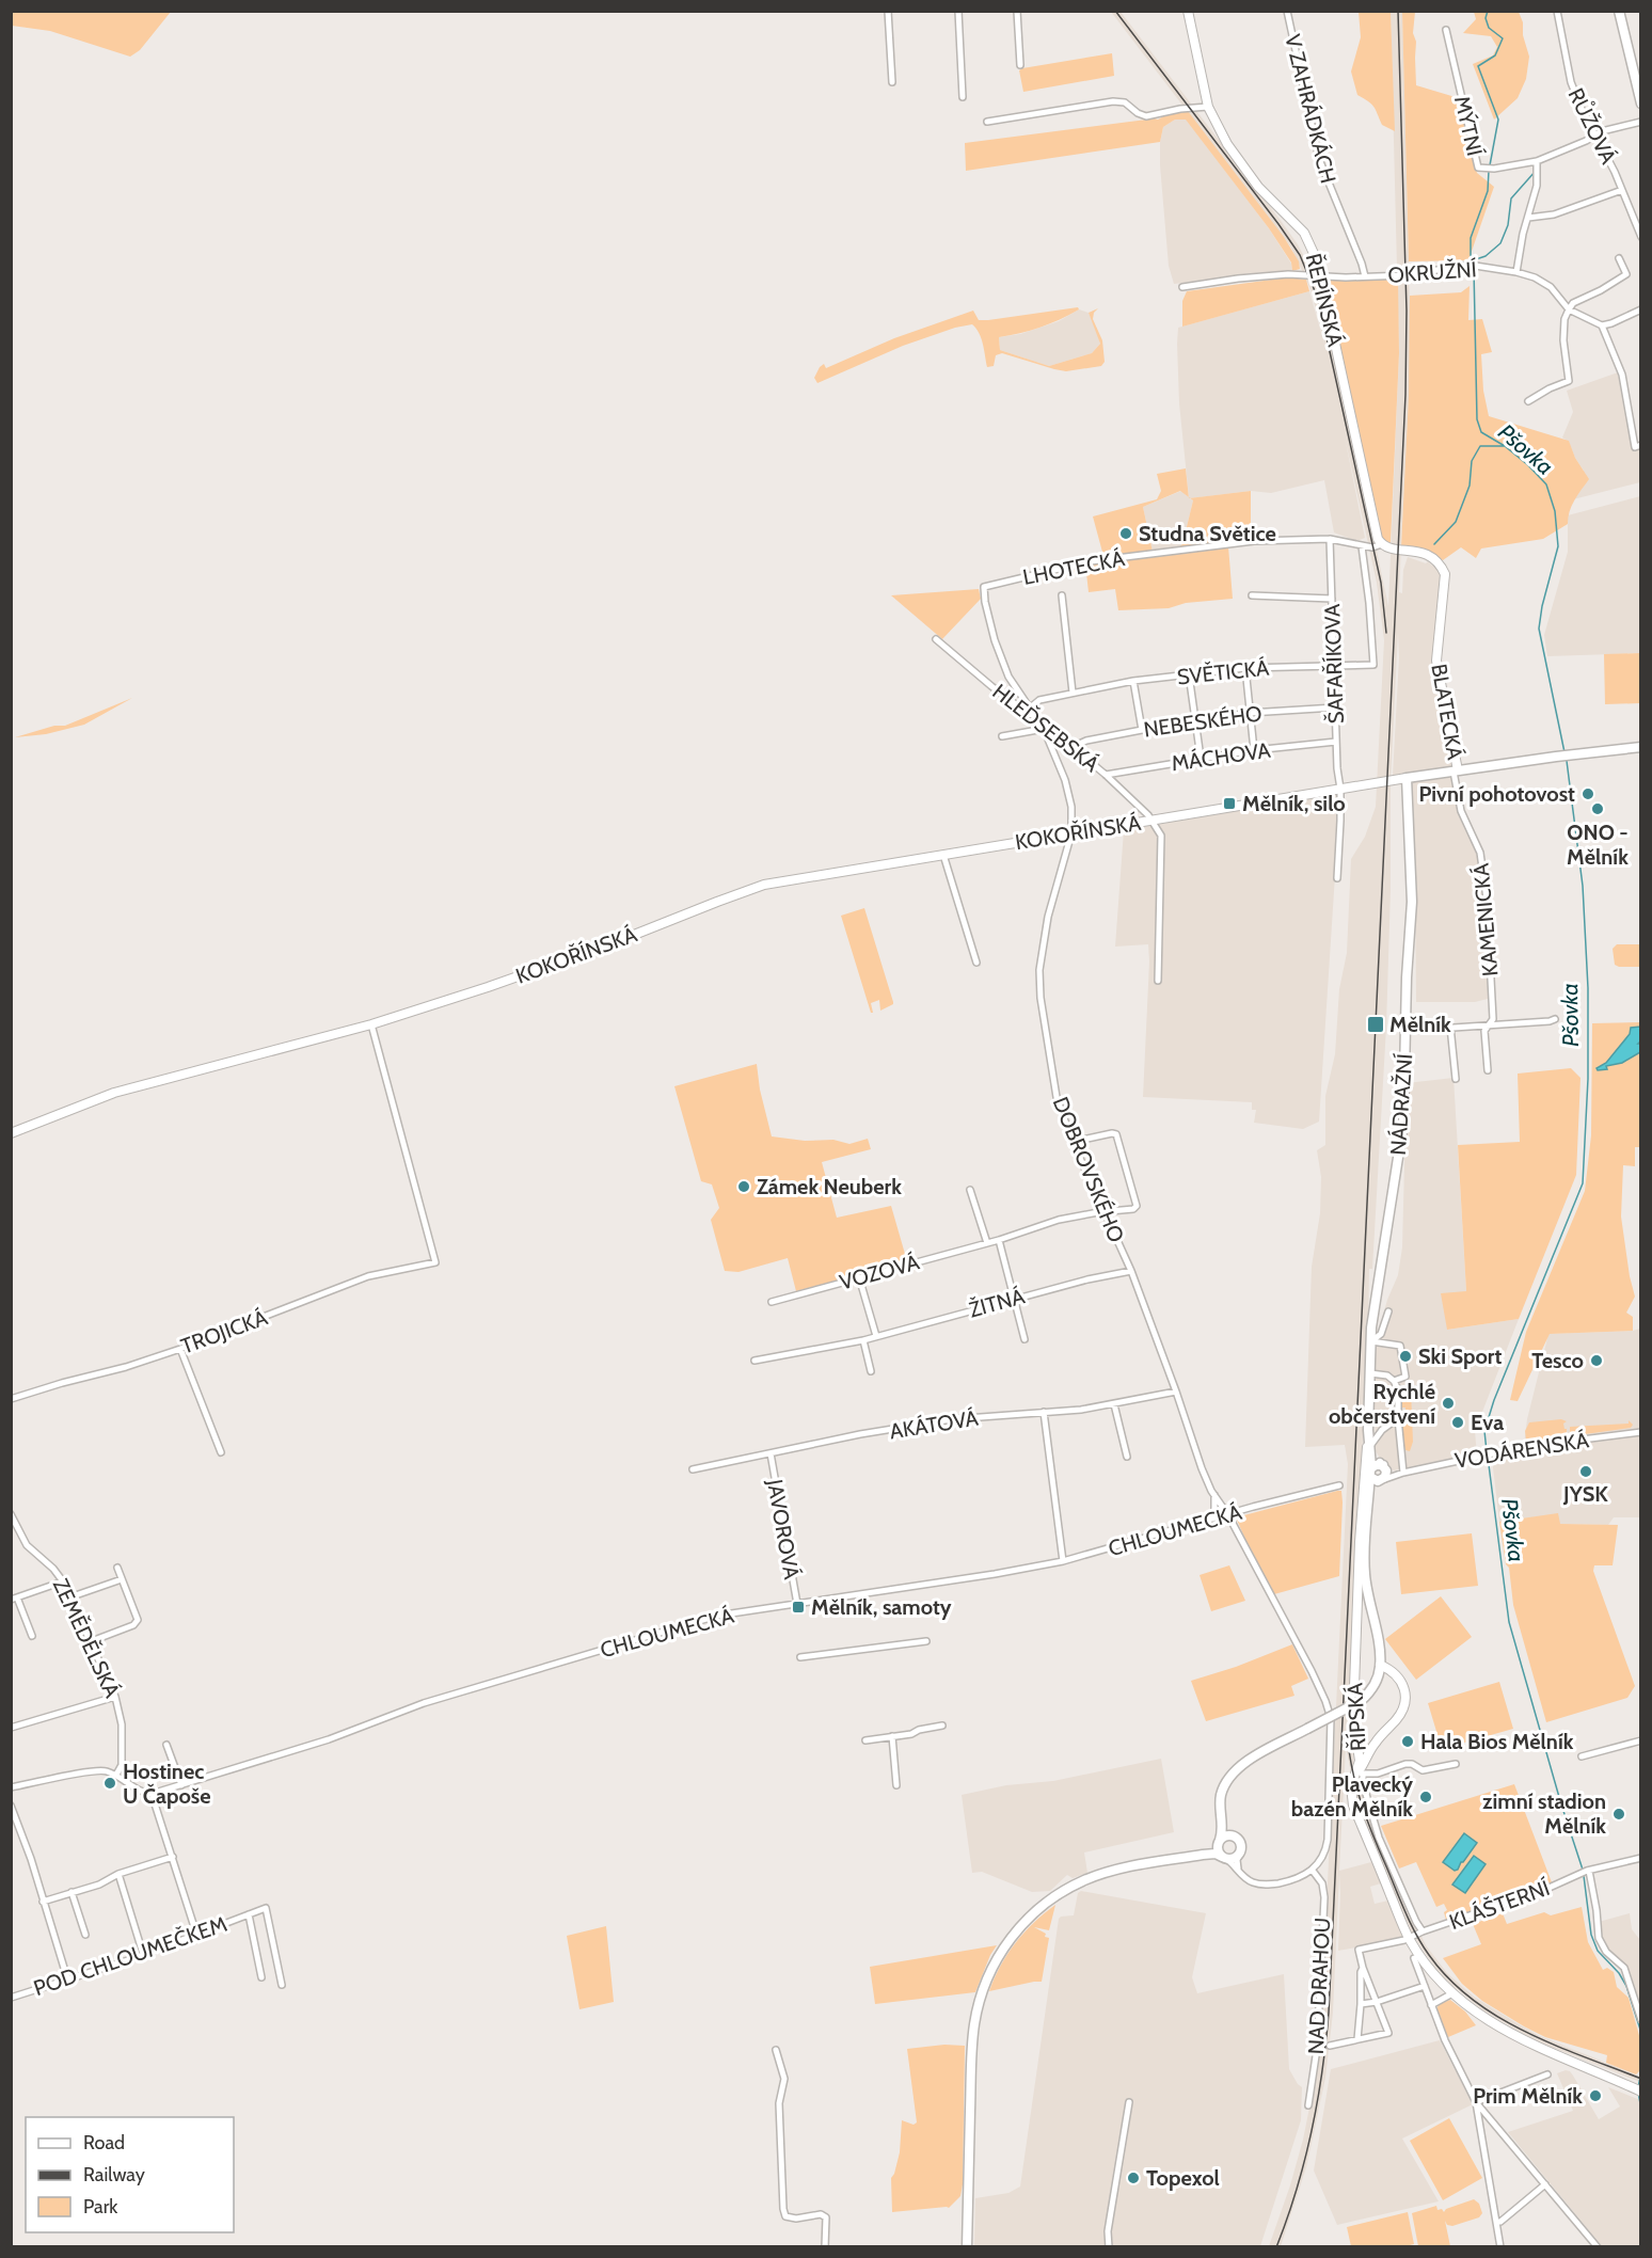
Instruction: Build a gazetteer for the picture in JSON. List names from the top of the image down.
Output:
{
  "streets": {
    "main road": ["KOKOŘÍNSKÁ", "NÁDRAŽNÍ", "ŘÍPSKÁ"],
    "street": [
      "V ZAHRÁDKÁCH",
      "MÝTNÍ",
      "RŮŽOVÁ",
      "OKRUŽNÍ",
      "ŘEPÍNSKÁ",
      "LHOTECKÁ",
      "ŠAFAŘÍKOVA",
      "SVĚTICKÁ",
      "BLATECKÁ",
      "NEBESKÉHO",
      "HLEĎSEBSKÁ",
      "MÁCHOVA",
      "KAMENICKÁ",
      "DOBROVSKÉHO",
      "VOZOVÁ",
      "ŽITNÁ",
      "TROJICKÁ",
      "AKÁTOVÁ",
      "VODÁRENSKÁ",
      "JAVOROVÁ",
      "CHLOUMECKÁ",
      "ZEMĚDĚLSKÁ",
      "KLÁŠTERNÍ",
      "POD CHLOUMEČKEM",
      "NAD DRAHOU"
    ]
  },
  "crossings": [
    ["V ZAHRÁDKÁCH", "OKRUŽNÍ"],
    ["MÝTNÍ", "RŮŽOVÁ"],
    ["OKRUŽNÍ", "ŘEPÍNSKÁ"],
    ["ŘEPÍNSKÁ", "LHOTECKÁ"],
    ["ŘEPÍNSKÁ", "BLATECKÁ"],
    ["LHOTECKÁ", "ŠAFAŘÍKOVA"],
    ["LHOTECKÁ", "SVĚTICKÁ"],
    ["LHOTECKÁ", "BLATECKÁ"],
    ["LHOTECKÁ", "HLEĎSEBSKÁ"],
    ["LHOTECKÁ", "DOBROVSKÉHO"],
    ["ŠAFAŘÍKOVA", "SVĚTICKÁ"],
    ["ŠAFAŘÍKOVA", "NEBESKÉHO"],
    ["ŠAFAŘÍKOVA", "MÁCHOVA"],
    ["ŠAFAŘÍKOVA", "KOKOŘÍNSKÁ"],
    ["SVĚTICKÁ", "HLEĎSEBSKÁ"],
    ["SVĚTICKÁ", "DOBROVSKÉHO"],
    ["BLATECKÁ", "KOKOŘÍNSKÁ"],
    ["BLATECKÁ", "KAMENICKÁ"],
    ["NEBESKÉHO", "HLEĎSEBSKÁ"],
    ["HLEĎSEBSKÁ", "MÁCHOVA"],
    ["HLEĎSEBSKÁ", "KOKOŘÍNSKÁ"],
    ["HLEĎSEBSKÁ", "DOBROVSKÉHO"],
    ["KOKOŘÍNSKÁ", "KAMENICKÁ"],
    ["KOKOŘÍNSKÁ", "NÁDRAŽNÍ"],
    ["KOKOŘÍNSKÁ", "DOBROVSKÉHO"],
    ["KOKOŘÍNSKÁ", "TROJICKÁ"],
    ["NÁDRAŽNÍ", "VODÁRENSKÁ"],
    ["NÁDRAŽNÍ", "ŘÍPSKÁ"],
    ["DOBROVSKÉHO", "VOZOVÁ"],
    ["DOBROVSKÉHO", "ŽITNÁ"],
    ["DOBROVSKÉHO", "AKÁTOVÁ"],
    ["DOBROVSKÉHO", "CHLOUMECKÁ"],
    ["DOBROVSKÉHO", "NAD DRAHOU"],
    ["AKÁTOVÁ", "JAVOROVÁ"],
    ["VODÁRENSKÁ", "ŘÍPSKÁ"],
    ["JAVOROVÁ", "CHLOUMECKÁ"],
    ["ŘÍPSKÁ", "KLÁŠTERNÍ"]
  ],
  "water": ["Pšovka"],
  "places": {
    "other": [
      "Studna Světice",
      "Pivní pohotovost",
      "ONO - Mělník",
      "Zámek Neuberk",
      "Ski Sport",
      "Tesco",
      "Rychlé občerstvení",
      "Eva",
      "JYSK",
      "Hala Bios Mělník",
      "Hostinec U Čapoše",
      "Plavecký bazén Mělník",
      "zimní stadion Mělník",
      "Prim Mělník",
      "Topexol"
    ],
    "transit": ["Mělník, silo", "Mělník", "Mělník, samoty"]
  },
  "legend": ["Road", "Railway", "Park"]
}
